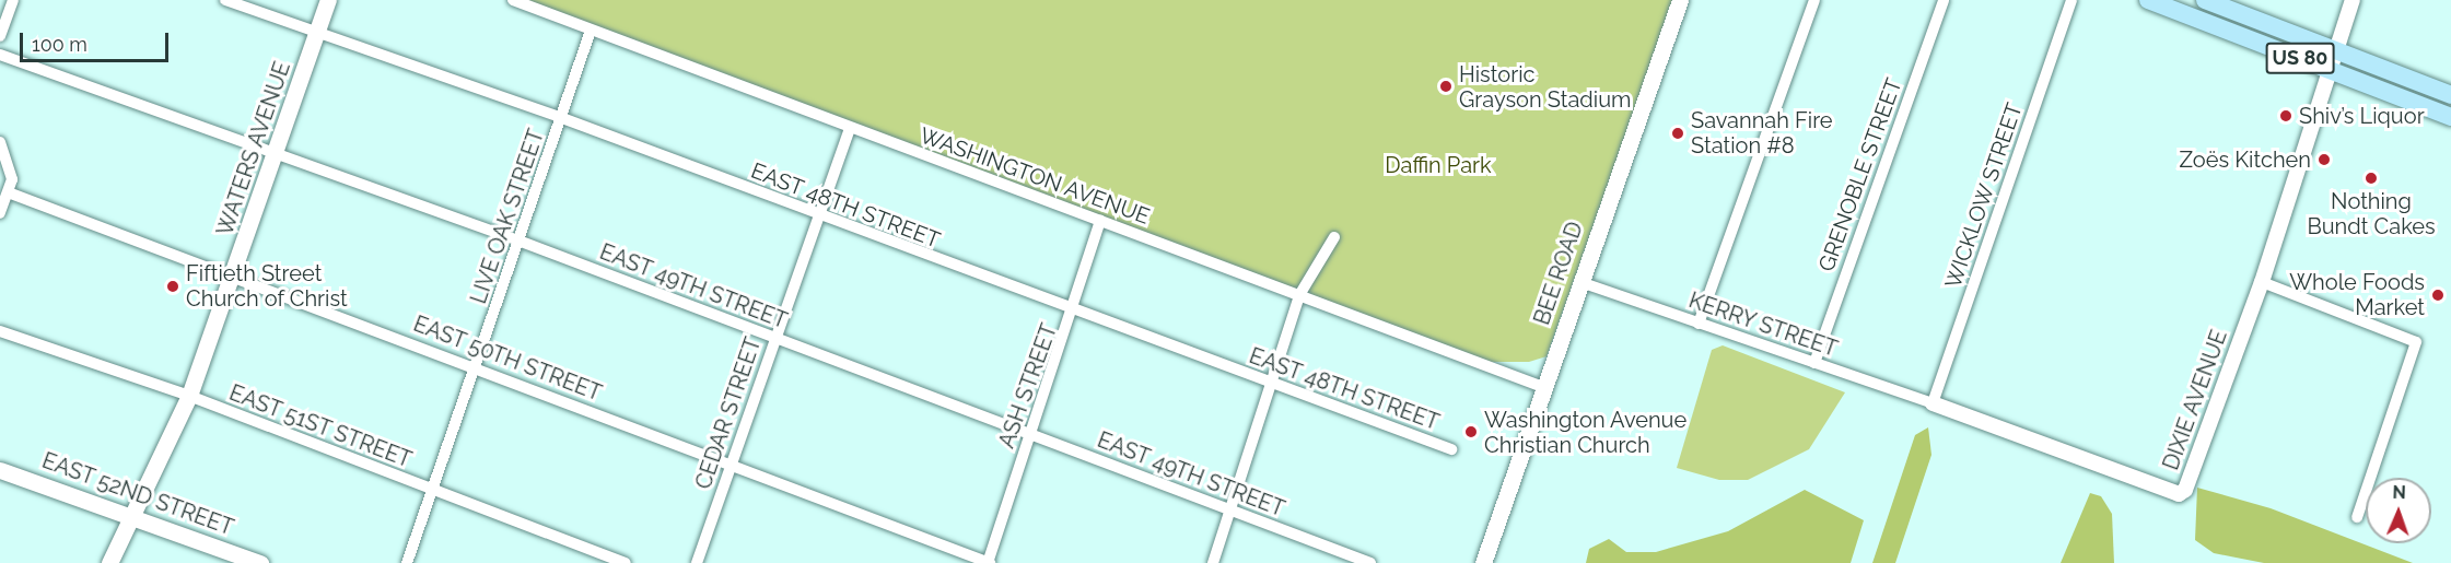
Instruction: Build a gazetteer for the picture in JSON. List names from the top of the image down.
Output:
{
  "streets": {
    "main road": [
      "US 80",
      "WATERS AVENUE",
      "BEE ROAD",
      "EAST 52ND STREET"
    ],
    "street": [
      "GRENOBLE STREET",
      "WASHINGTON AVENUE",
      "WICKLOW STREET",
      "EAST 48TH STREET",
      "LIVE OAK STREET",
      "EAST 49TH STREET",
      "KERRY STREET",
      "EAST 50TH STREET",
      "ASH STREET",
      "DIXIE AVENUE",
      "CEDAR STREET",
      "EAST 51ST STREET"
    ]
  },
  "crossings": [
    ["US 80", "DIXIE AVENUE"],
    ["WATERS AVENUE", "EAST 48TH STREET"],
    ["WATERS AVENUE", "EAST 49TH STREET"],
    ["WATERS AVENUE", "EAST 50TH STREET"],
    ["WATERS AVENUE", "EAST 51ST STREET"],
    ["WATERS AVENUE", "EAST 52ND STREET"],
    ["GRENOBLE STREET", "KERRY STREET"],
    ["WASHINGTON AVENUE", "LIVE OAK STREET"],
    ["WASHINGTON AVENUE", "BEE ROAD"],
    ["WASHINGTON AVENUE", "ASH STREET"],
    ["WASHINGTON AVENUE", "CEDAR STREET"],
    ["WICKLOW STREET", "KERRY STREET"],
    ["WICKLOW STREET", "DIXIE AVENUE"],
    ["EAST 48TH STREET", "LIVE OAK STREET"],
    ["EAST 48TH STREET", "ASH STREET"],
    ["EAST 48TH STREET", "CEDAR STREET"],
    ["LIVE OAK STREET", "EAST 49TH STREET"],
    ["LIVE OAK STREET", "EAST 50TH STREET"],
    ["LIVE OAK STREET", "EAST 51ST STREET"],
    ["BEE ROAD", "KERRY STREET"],
    ["EAST 49TH STREET", "ASH STREET"],
    ["EAST 49TH STREET", "CEDAR STREET"],
    ["KERRY STREET", "DIXIE AVENUE"],
    ["EAST 50TH STREET", "ASH STREET"],
    ["EAST 50TH STREET", "CEDAR STREET"]
  ],
  "parks": ["Daffin Park"],
  "places": [
    "Historic Grayson Stadium",
    "Shiv’s Liquor",
    "Savannah Fire Station #8",
    "Zoës Kitchen",
    "Nothing Bundt Cakes",
    "Fiftieth Street Church of Christ",
    "Whole Foods Market",
    "Washington Avenue Christian Church"
  ],
  "scale_bar": "100 m",
  "north": "top"
}
